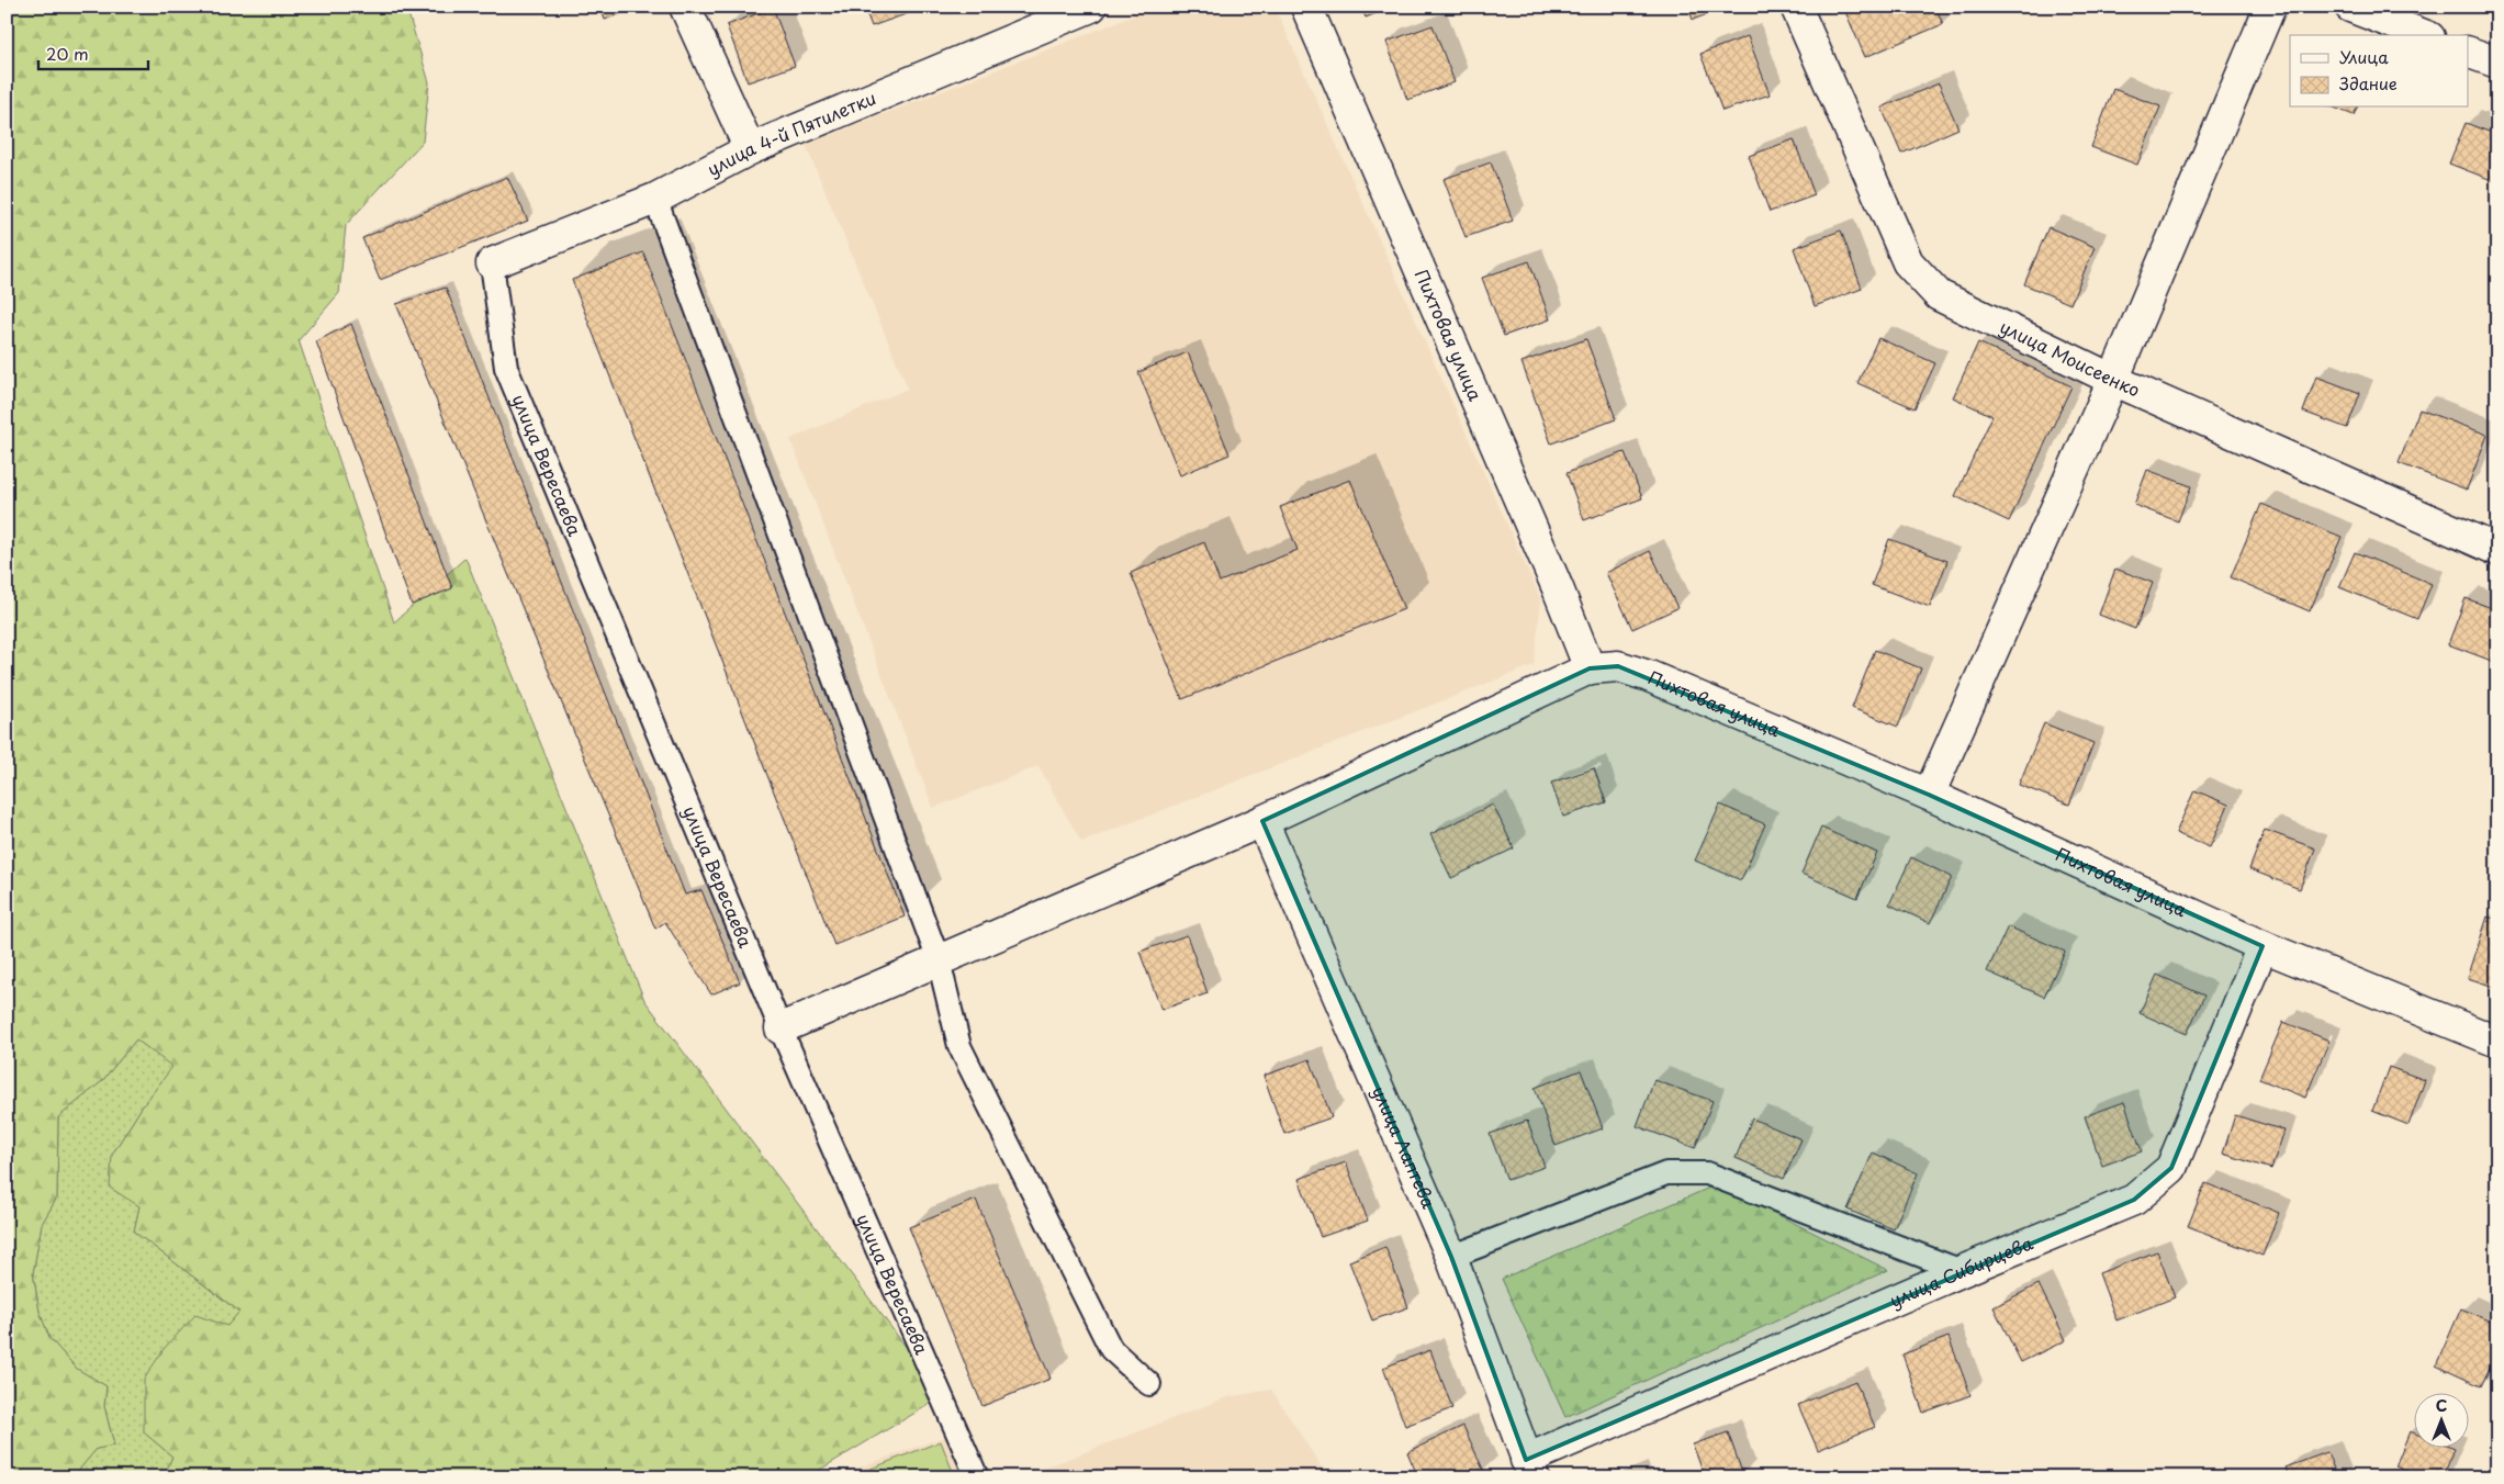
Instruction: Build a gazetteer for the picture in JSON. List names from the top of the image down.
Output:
{
  "streets": {
    "street": [
      "улица 4-й Пятилетки",
      "Пихтовая улица",
      "улица Моисеенко",
      "улица Лаптева",
      "улица Сибирцева"
    ],
    "lane": ["улица Вересаева"]
  },
  "crossings": [
    ["улица 4-й Пятилетки", "улица Вересаева"],
    ["Пихтовая улица", "улица Сибирцева"],
    ["улица Лаптева", "улица Сибирцева"]
  ],
  "legend": ["Улица", "Здание"],
  "scale_bar": "20 m",
  "north": "top"
}
